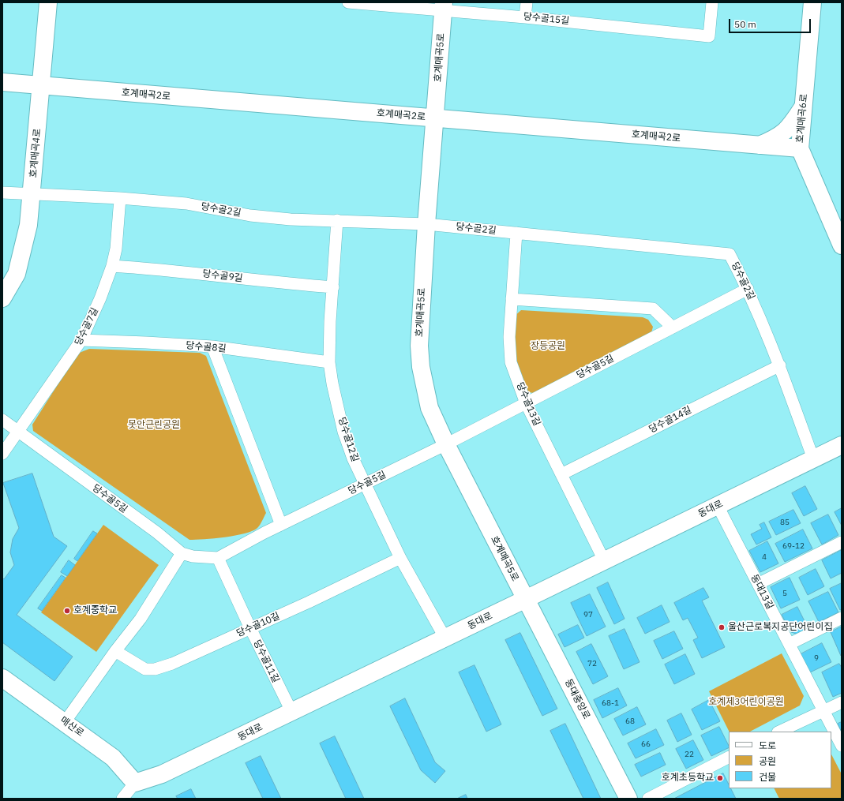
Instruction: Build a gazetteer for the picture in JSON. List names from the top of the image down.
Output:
{
  "streets": {
    "street": [
      "당수골15길",
      "호계매곡5로",
      "호계매곡2로",
      "호계매곡6로",
      "호계매곡4로",
      "당수골2길",
      "당수골9길",
      "당수골7길",
      "당수골8길",
      "당수골5길",
      "당수골13길",
      "당수골14길",
      "당수골12길",
      "동대로",
      "동대13길",
      "당수골10길",
      "당수골11길",
      "동대중앙로",
      "매산로"
    ]
  },
  "crossings": [
    ["당수골15길", "호계매곡5로"],
    ["호계매곡5로", "호계매곡2로"],
    ["호계매곡5로", "당수골2길"],
    ["호계매곡5로", "당수골5길"],
    ["호계매곡5로", "동대로"],
    ["호계매곡5로", "동대중앙로"],
    ["호계매곡2로", "호계매곡6로"],
    ["호계매곡2로", "호계매곡4로"],
    ["호계매곡4로", "당수골2길"],
    ["당수골2길", "당수골7길"],
    ["당수골2길", "당수골5길"],
    ["당수골2길", "당수골13길"],
    ["당수골2길", "당수골14길"],
    ["당수골2길", "당수골12길"],
    ["당수골2길", "동대로"],
    ["당수골9길", "당수골7길"],
    ["당수골9길", "당수골12길"],
    ["당수골7길", "당수골8길"],
    ["당수골7길", "당수골5길"],
    ["당수골8길", "당수골12길"],
    ["당수골5길", "당수골13길"],
    ["당수골5길", "당수골12길"],
    ["당수골5길", "당수골11길"],
    ["당수골13길", "당수골14길"],
    ["당수골13길", "동대로"],
    ["당수골12길", "동대로"],
    ["당수골12길", "당수골10길"],
    ["동대로", "동대13길"],
    ["동대로", "당수골11길"],
    ["동대로", "동대중앙로"],
    ["동대로", "매산로"],
    ["당수골10길", "당수골11길"]
  ],
  "parks": ["장등공원", "못안근린공원", "호계제3어린이공원"],
  "places": ["호계중학교", "울산근로복지공단어린이집", "호계초등학교"],
  "house_numbers": [
    "85",
    "69-12",
    "4",
    "5",
    "97",
    "9",
    "72",
    "68-1",
    "68",
    "66",
    "22"
  ],
  "legend": ["도로", "공원", "건물"],
  "scale_bar": "50 m"
}
